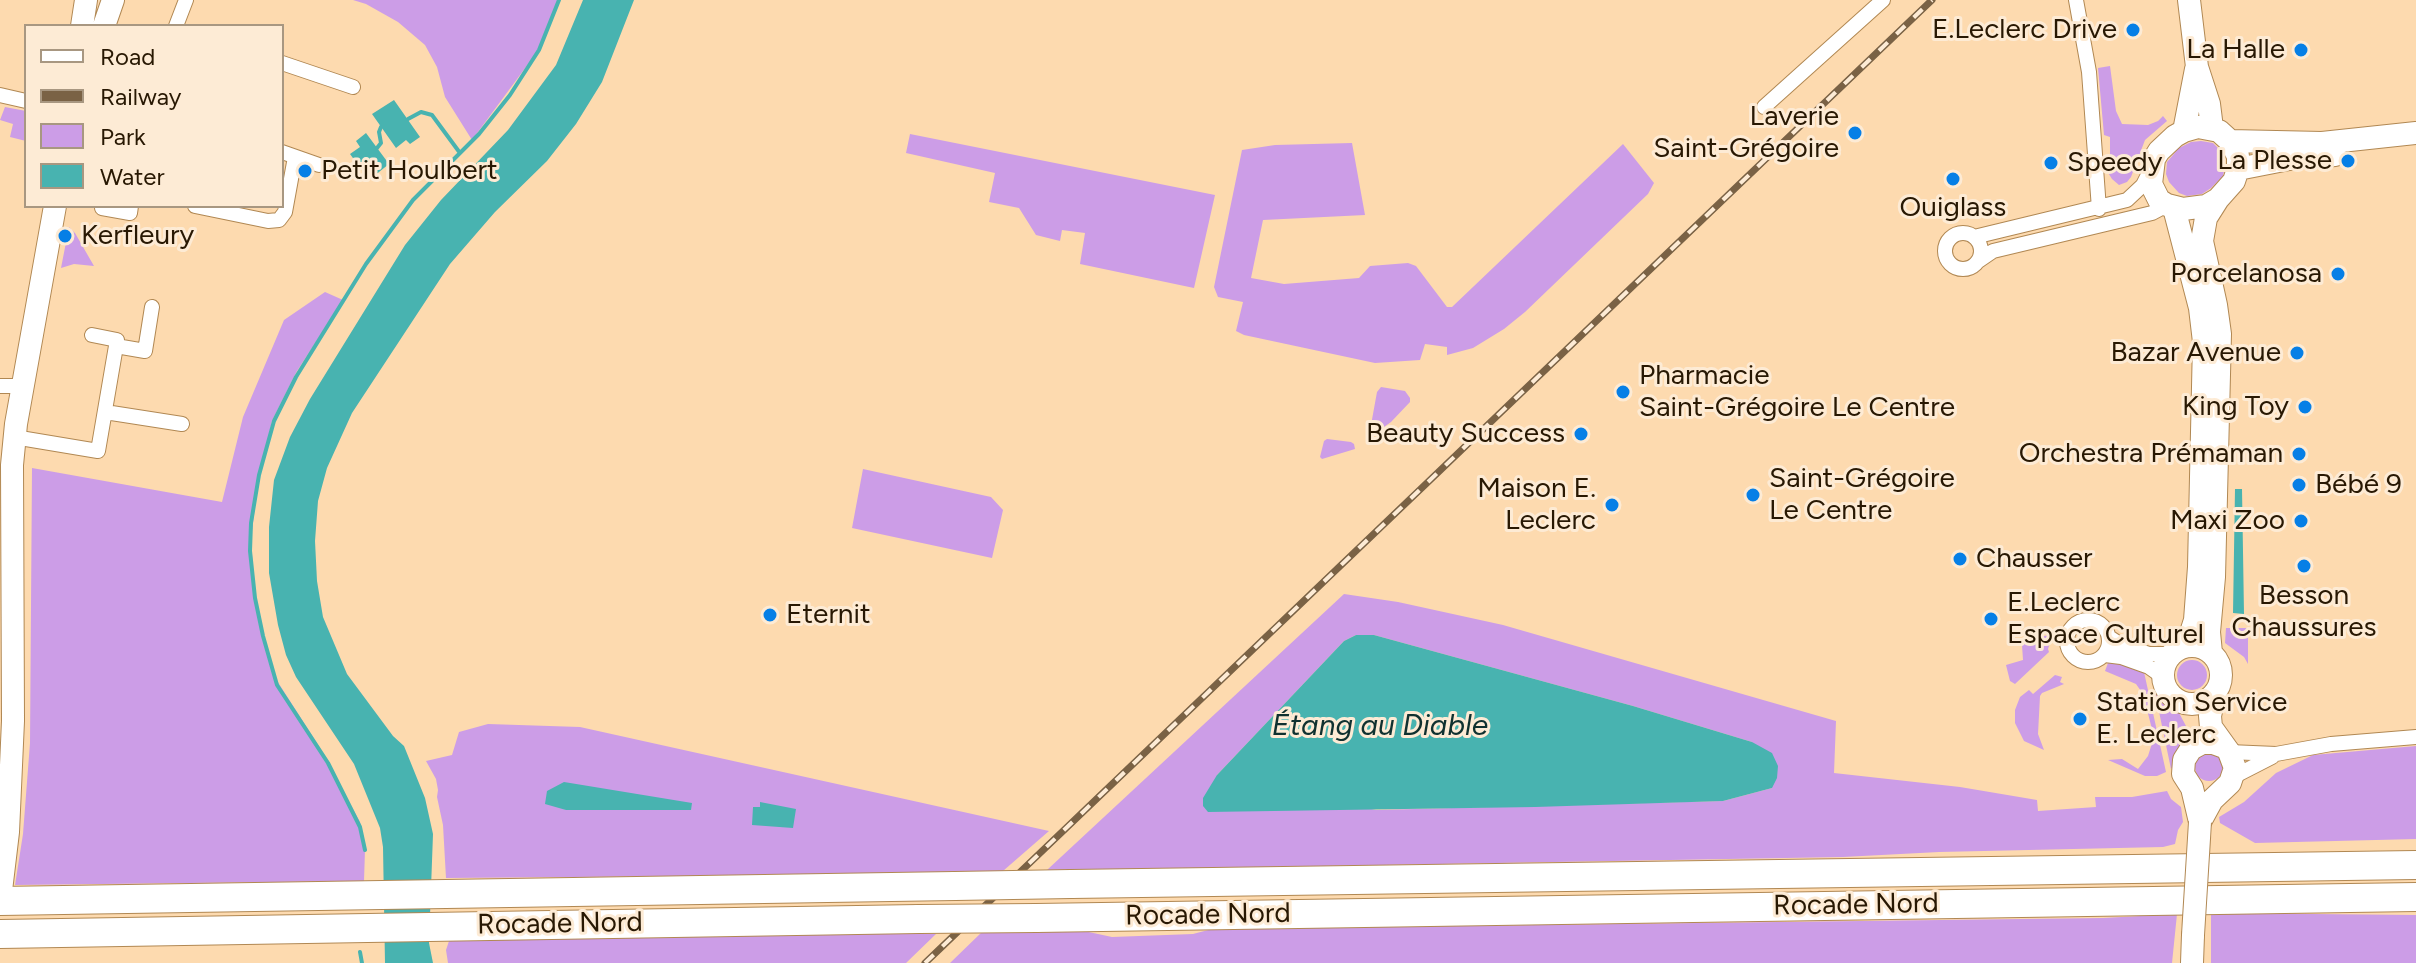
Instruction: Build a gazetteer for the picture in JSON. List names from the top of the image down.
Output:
{
  "streets": {
    "highway": ["Rocade Nord"]
  },
  "water": ["Étang au Diable"],
  "places": [
    "E.Leclerc Drive",
    "La Halle",
    "Laverie Saint-Grégoire",
    "La Plesse",
    "Speedy",
    "Petit Houlbert",
    "Ouiglass",
    "Kerfleury",
    "Porcelanosa",
    "Bazar Avenue",
    "Pharmacie Saint-Grégoire Le Centre",
    "King Toy",
    "Beauty Success",
    "Orchestra Prémaman",
    "Bébé 9",
    "Saint-Grégoire Le Centre",
    "Maison E. Leclerc",
    "Maxi Zoo",
    "Chausser",
    "Besson Chaussures",
    "Eternit",
    "E.Leclerc Espace Culturel",
    "Station Service E. Leclerc"
  ],
  "legend": [
    "Road",
    "Railway",
    "Park",
    "Water"
  ]
}
